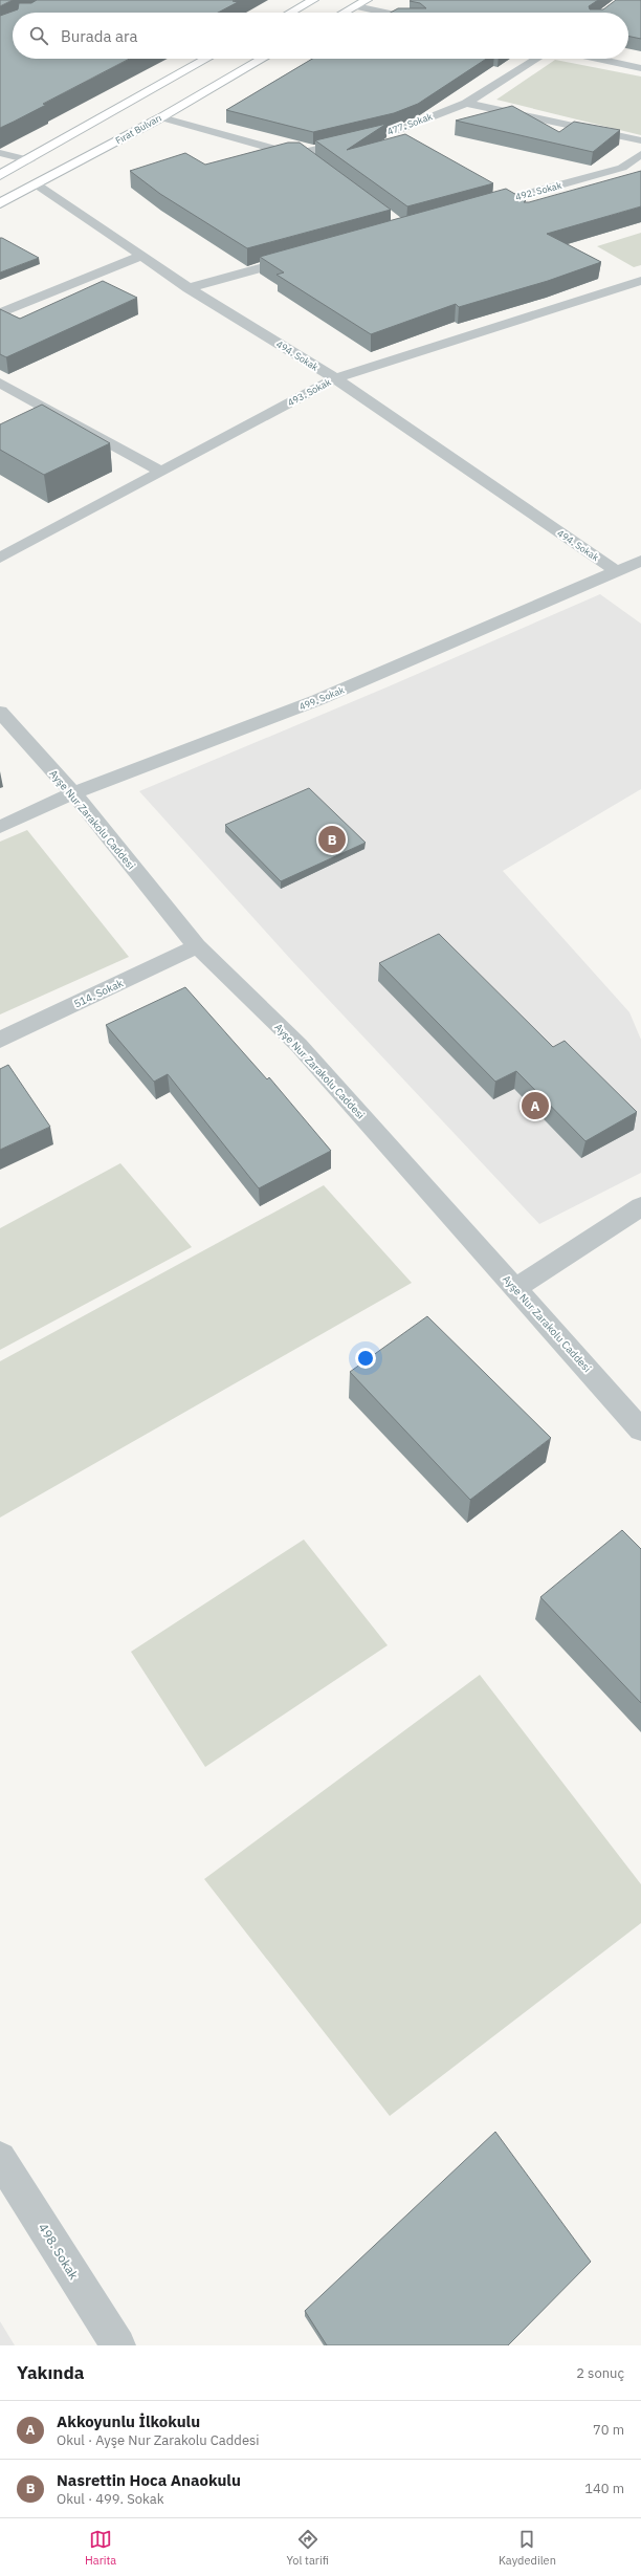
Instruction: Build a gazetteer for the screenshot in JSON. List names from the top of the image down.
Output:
{
  "streets": {
    "main road": ["Fırat Bulvarı"],
    "street": [
      "477. Sokak",
      "492. Sokak",
      "494. Sokak",
      "493. Sokak",
      "499. Sokak",
      "Ayşe Nur Zarakolu Caddesi",
      "514. Sokak",
      "498. Sokak"
    ]
  },
  "crossings": [
    ["477. Sokak", "Fırat Bulvarı"],
    ["Fırat Bulvarı", "494. Sokak"],
    ["494. Sokak", "493. Sokak"],
    ["494. Sokak", "499. Sokak"],
    ["499. Sokak", "Ayşe Nur Zarakolu Caddesi"],
    ["Ayşe Nur Zarakolu Caddesi", "514. Sokak"]
  ],
  "page": {
    "search": "Burada ara",
    "pins": ["B", "A"],
    "heading": ["Yakında", "2 sonuç"],
    "list": [
      {
        "mark": "A",
        "name": "Akkoyunlu İlkokulu",
        "note": "Okul · Ayşe Nur Zarakolu Caddesi",
        "value": "70 m"
      },
      {
        "mark": "B",
        "name": "Nasrettin Hoca Anaokulu",
        "note": "Okul · 499. Sokak",
        "value": "140 m"
      }
    ],
    "nav": ["Harita", "Yol tarifi", "Kaydedilen"]
  }
}
